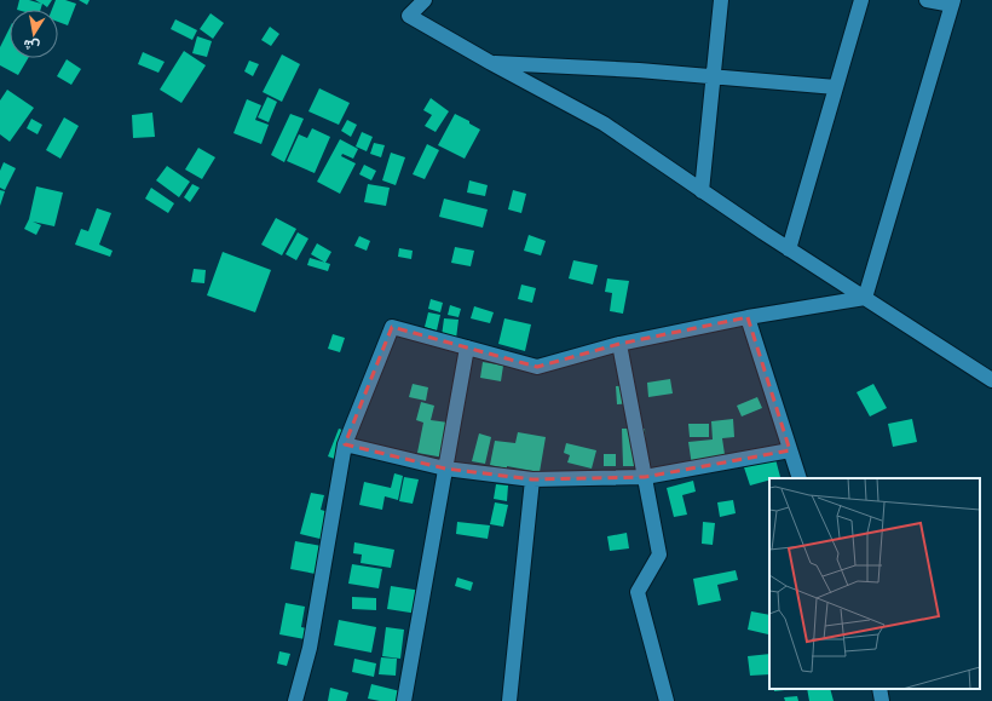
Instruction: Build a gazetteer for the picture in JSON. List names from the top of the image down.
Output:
{
  "north": "bottom"
}
